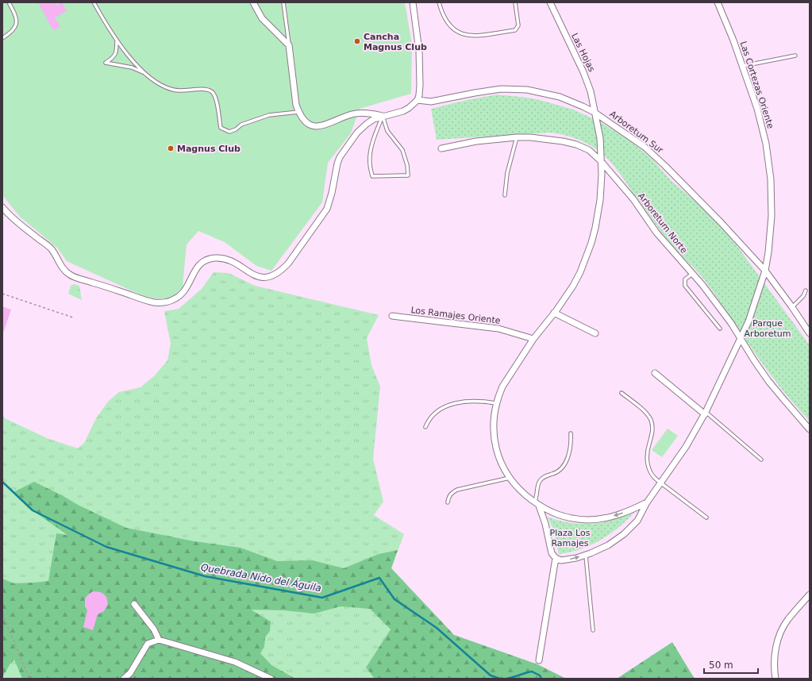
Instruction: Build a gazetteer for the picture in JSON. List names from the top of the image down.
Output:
{
  "streets": {
    "street": [
      "Las Hojas",
      "Las Cortezas Oriente",
      "Arboretum Sur",
      "Arboretum Norte",
      "Los Ramajes Oriente"
    ]
  },
  "crossings": [
    ["Las Hojas", "Arboretum Sur"],
    ["Las Cortezas Oriente", "Arboretum Sur"],
    ["Las Cortezas Oriente", "Arboretum Norte"]
  ],
  "water": ["Quebrada Nido del Águila"],
  "parks": ["Parque Arboretum", "Plaza Los Ramajes"],
  "places": ["Cancha Magnus Club", "Magnus Club"],
  "scale_bar": "50 m"
}
